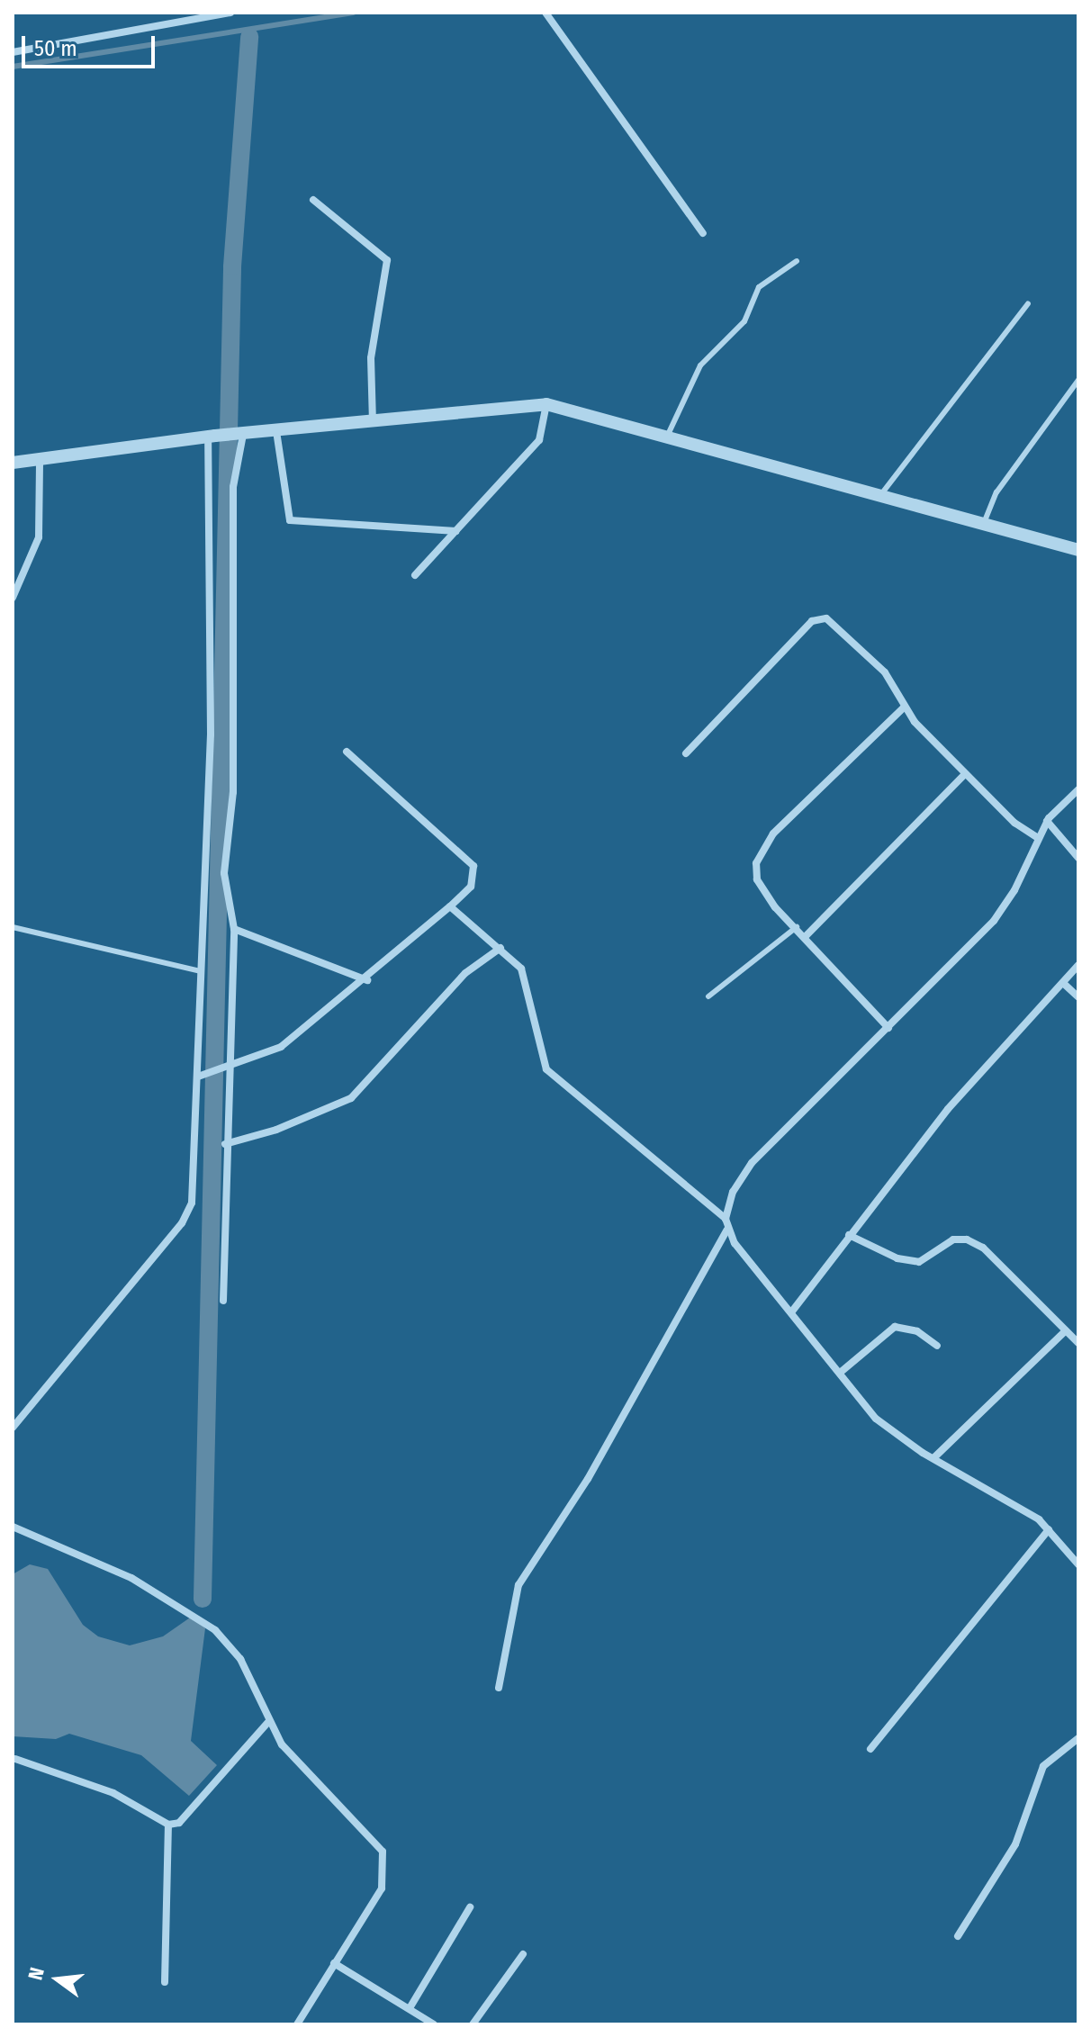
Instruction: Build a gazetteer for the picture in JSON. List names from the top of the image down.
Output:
{
  "scale_bar": "50 m",
  "north": "left"
}
